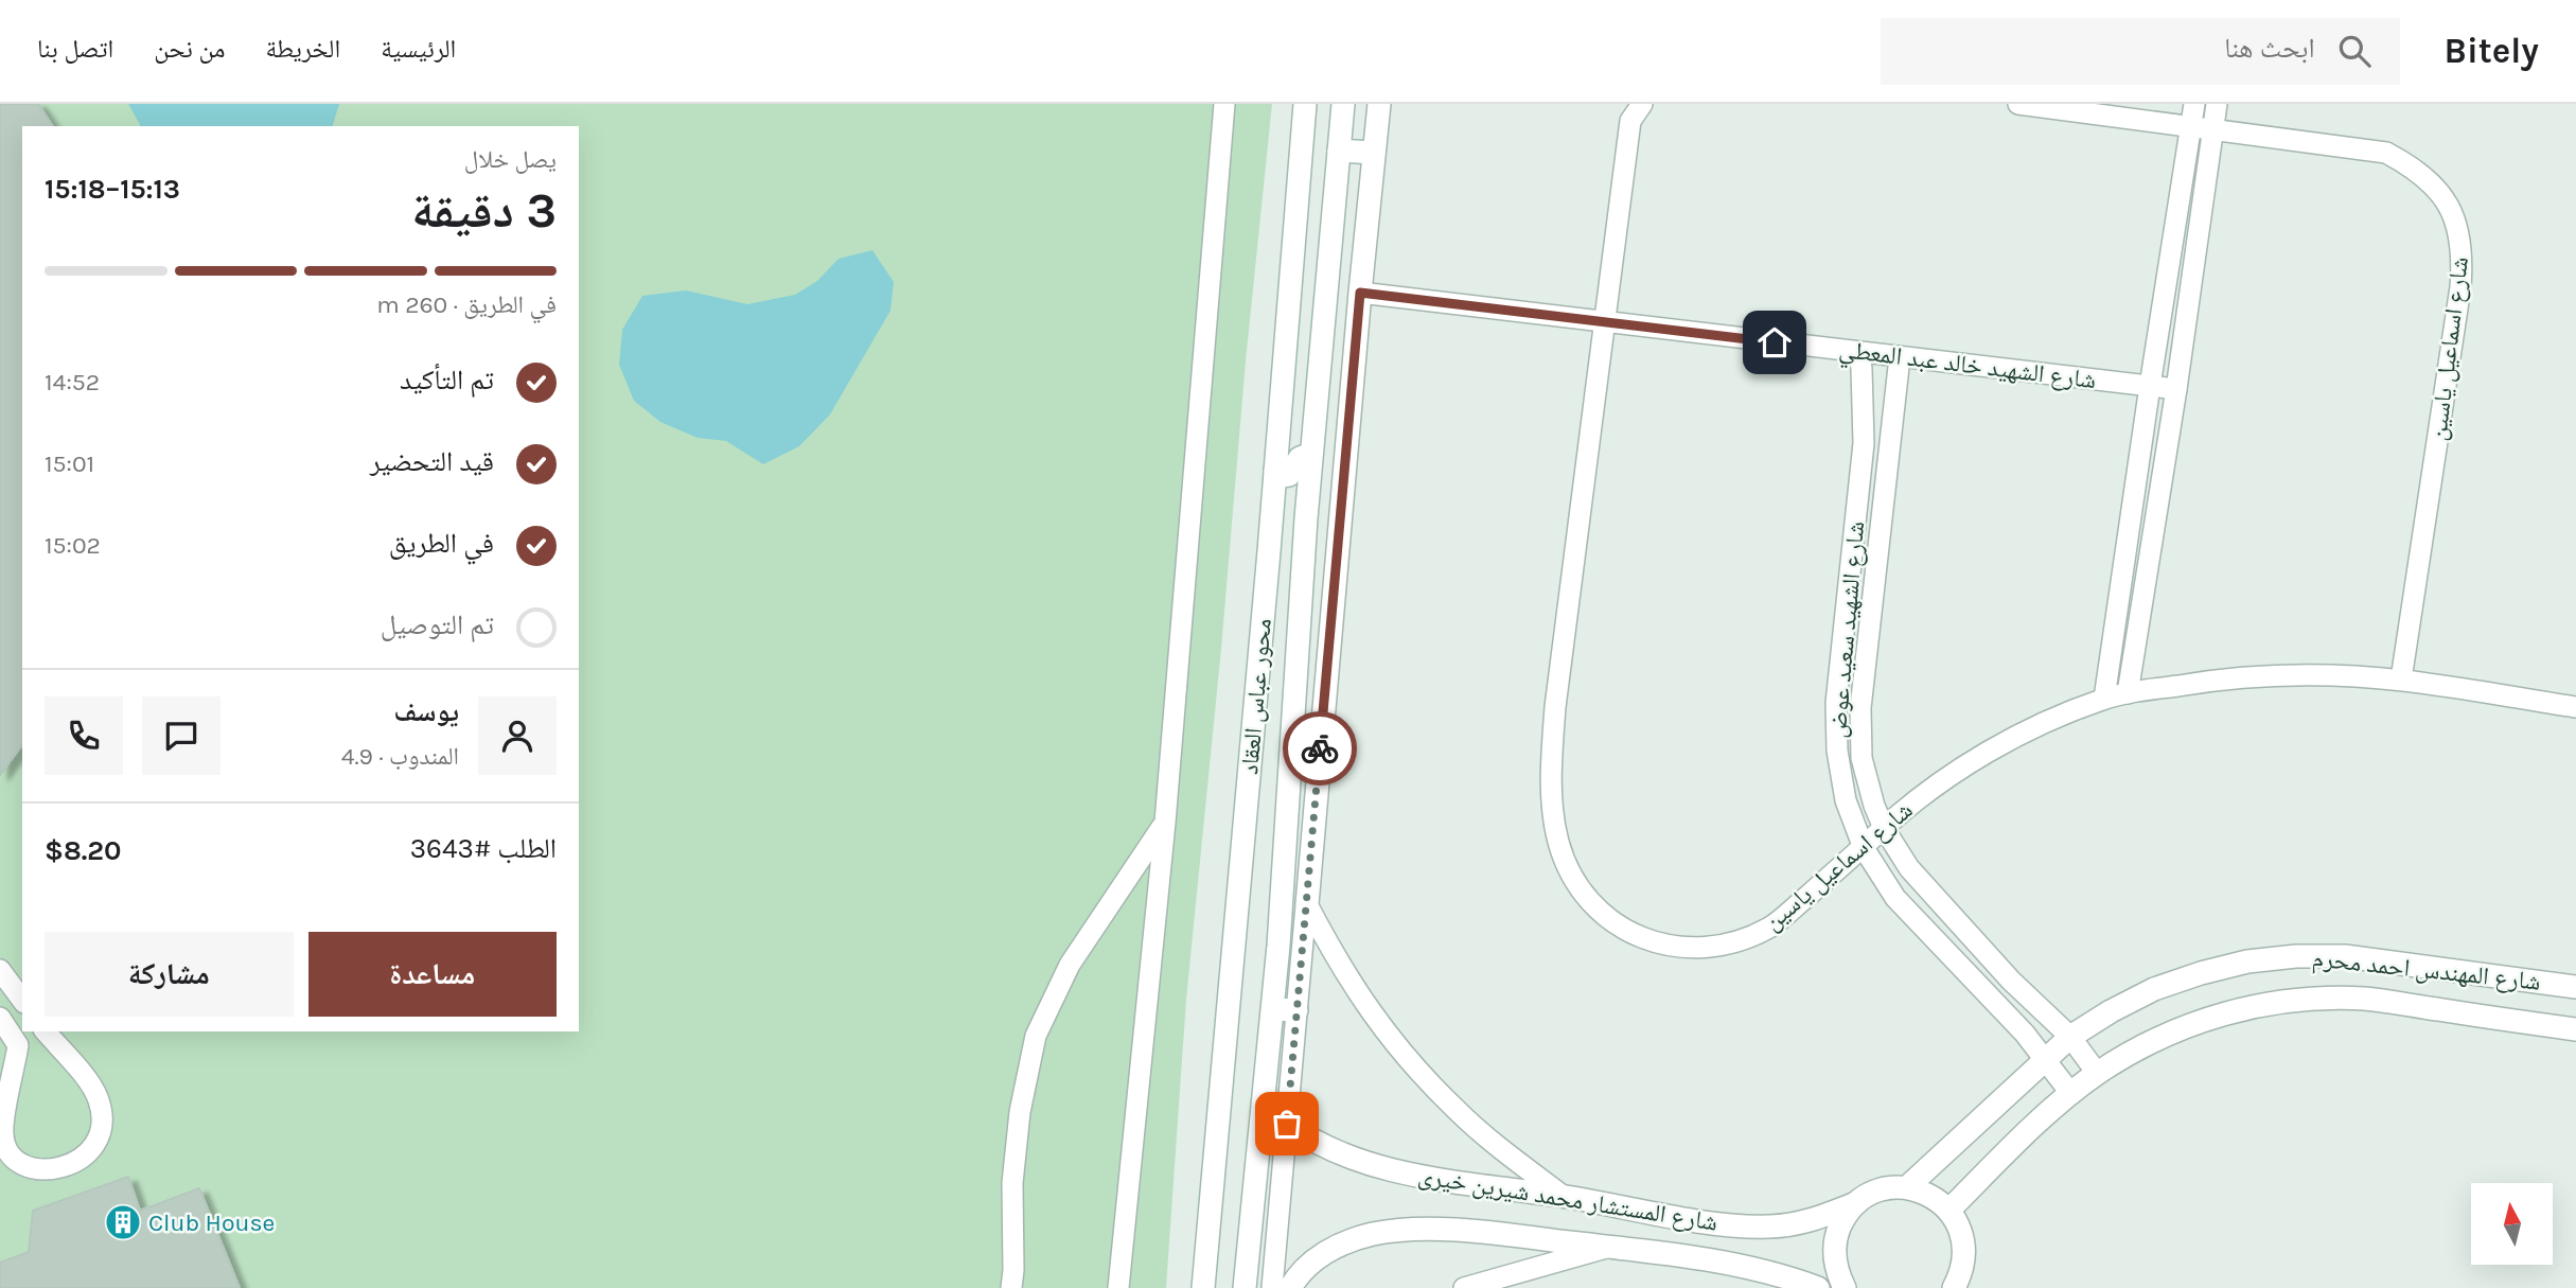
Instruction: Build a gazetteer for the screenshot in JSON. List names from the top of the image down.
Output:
{
  "streets": {
    "street": [
      "شارع اسماعيل ياسين",
      "شارع الشهيد خالد عبد المعطي",
      "شارع الشهيد سعيد عوض",
      "محور عباس العقاد",
      "شارع المهندس احمد محرم",
      "شارع المستشار محمد شيرين خيرى"
    ]
  },
  "crossings": [
    ["شارع اسماعيل ياسين", "شارع الشهيد خالد عبد المعطي"],
    ["شارع اسماعيل ياسين", "شارع الشهيد سعيد عوض"],
    ["شارع الشهيد خالد عبد المعطي", "شارع الشهيد سعيد عوض"],
    ["شارع الشهيد سعيد عوض", "شارع المهندس احمد محرم"],
    ["شارع المهندس احمد محرم", "شارع المستشار محمد شيرين خيرى"]
  ],
  "places": {
    "building": ["Club House"]
  },
  "north": "top",
  "page": {
    "header": "Bitely",
    "search": "ابحث هنا",
    "nav": [
      "الرئيسية",
      "الخريطة",
      "من نحن",
      "اتصل بنا"
    ],
    "heading": ["3 دقيقة", "يصل خلال", "15:13–15:18"],
    "panel": [
      "يوسف",
      "المندوب · 4.9",
      "الطلب #3643",
      "$8.20"
    ],
    "bar": "في الطريق · 260 m",
    "list": [
      ["تم التأكيد", "14:52"],
      ["قيد التحضير", "15:01"],
      ["في الطريق", "15:02"],
      "تم التوصيل"
    ],
    "buttons": ["مساعدة", "مشاركة"]
  }
}
